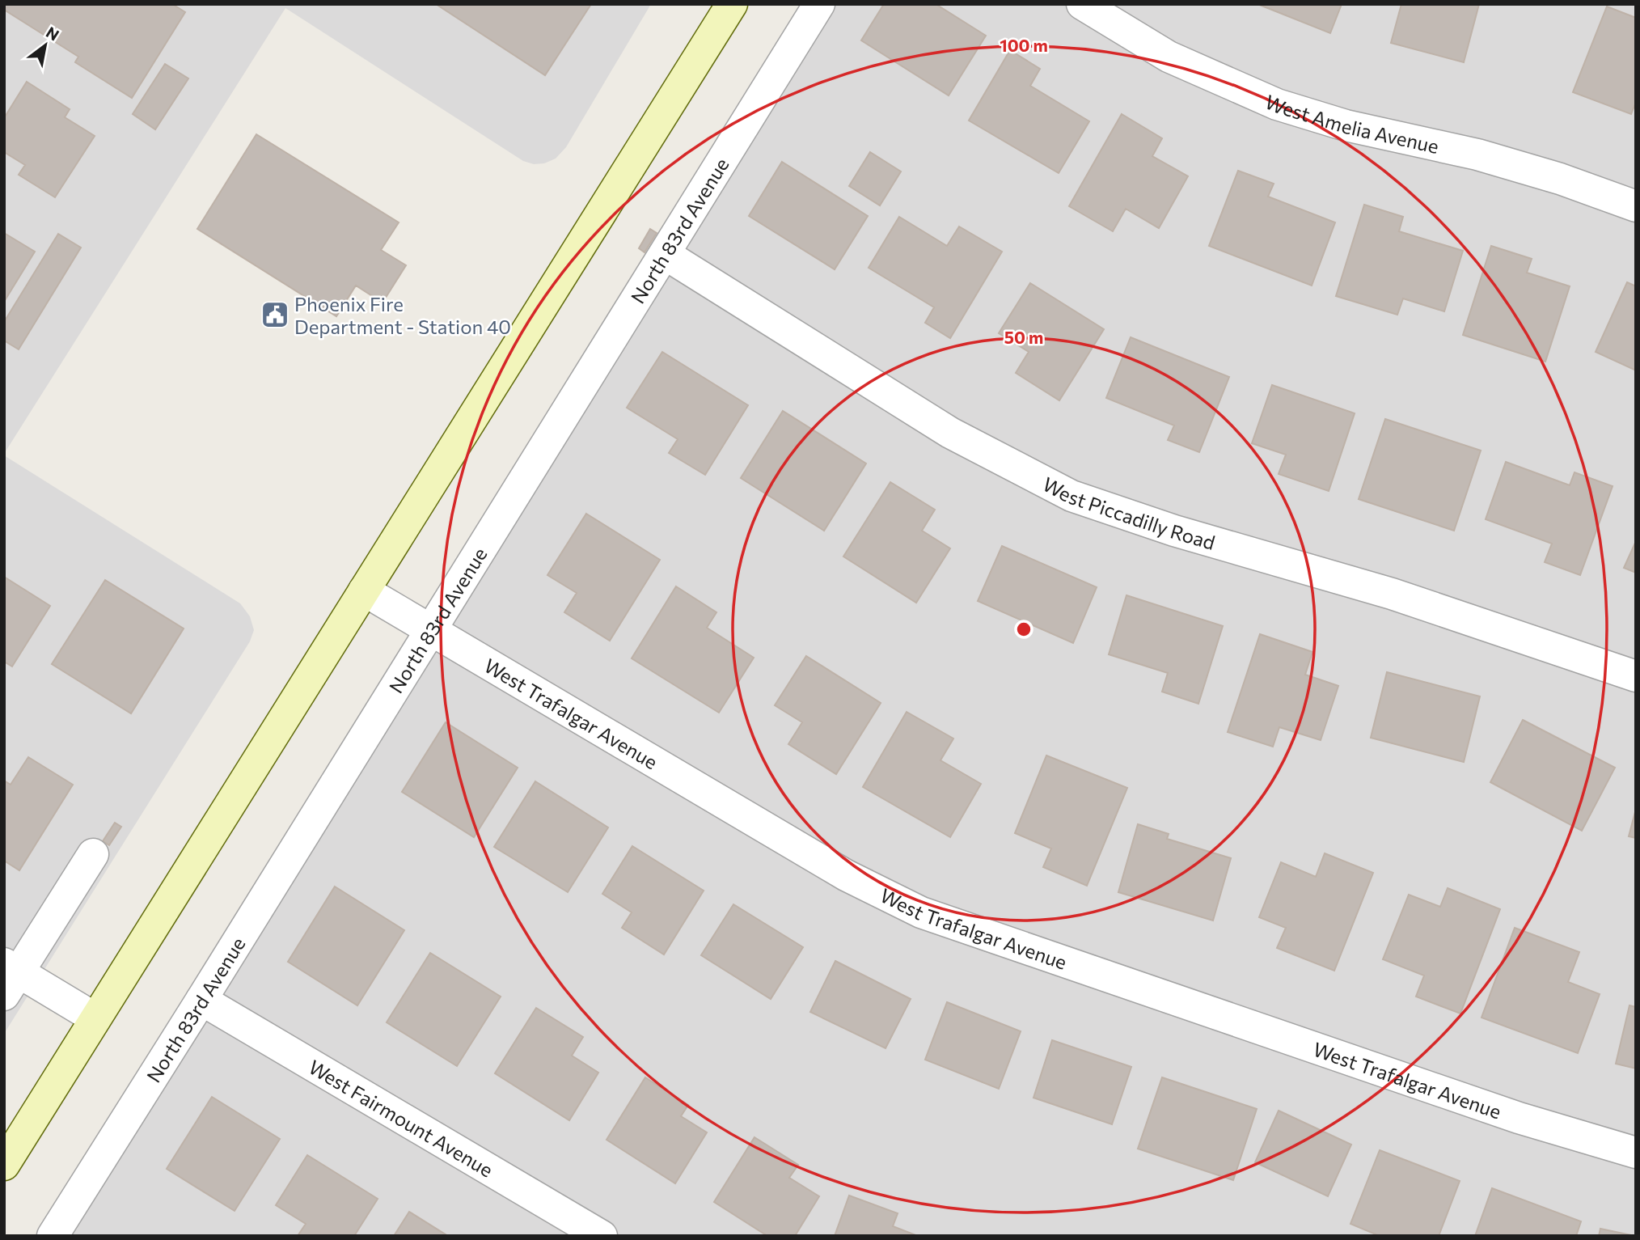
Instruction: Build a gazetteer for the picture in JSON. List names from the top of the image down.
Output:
{
  "streets": {
    "street": [
      "West Amelia Avenue",
      "North 83rd Avenue",
      "West Piccadilly Road",
      "West Trafalgar Avenue",
      "West Fairmount Avenue"
    ]
  },
  "crossings": [
    ["North 83rd Avenue", "West Piccadilly Road"],
    ["North 83rd Avenue", "West Trafalgar Avenue"],
    ["North 83rd Avenue", "West Fairmount Avenue"]
  ],
  "places": {
    "public building": ["Phoenix Fire Department - Station 40"]
  },
  "north": "top right",
  "rings": ["100 m", "50 m"]
}
